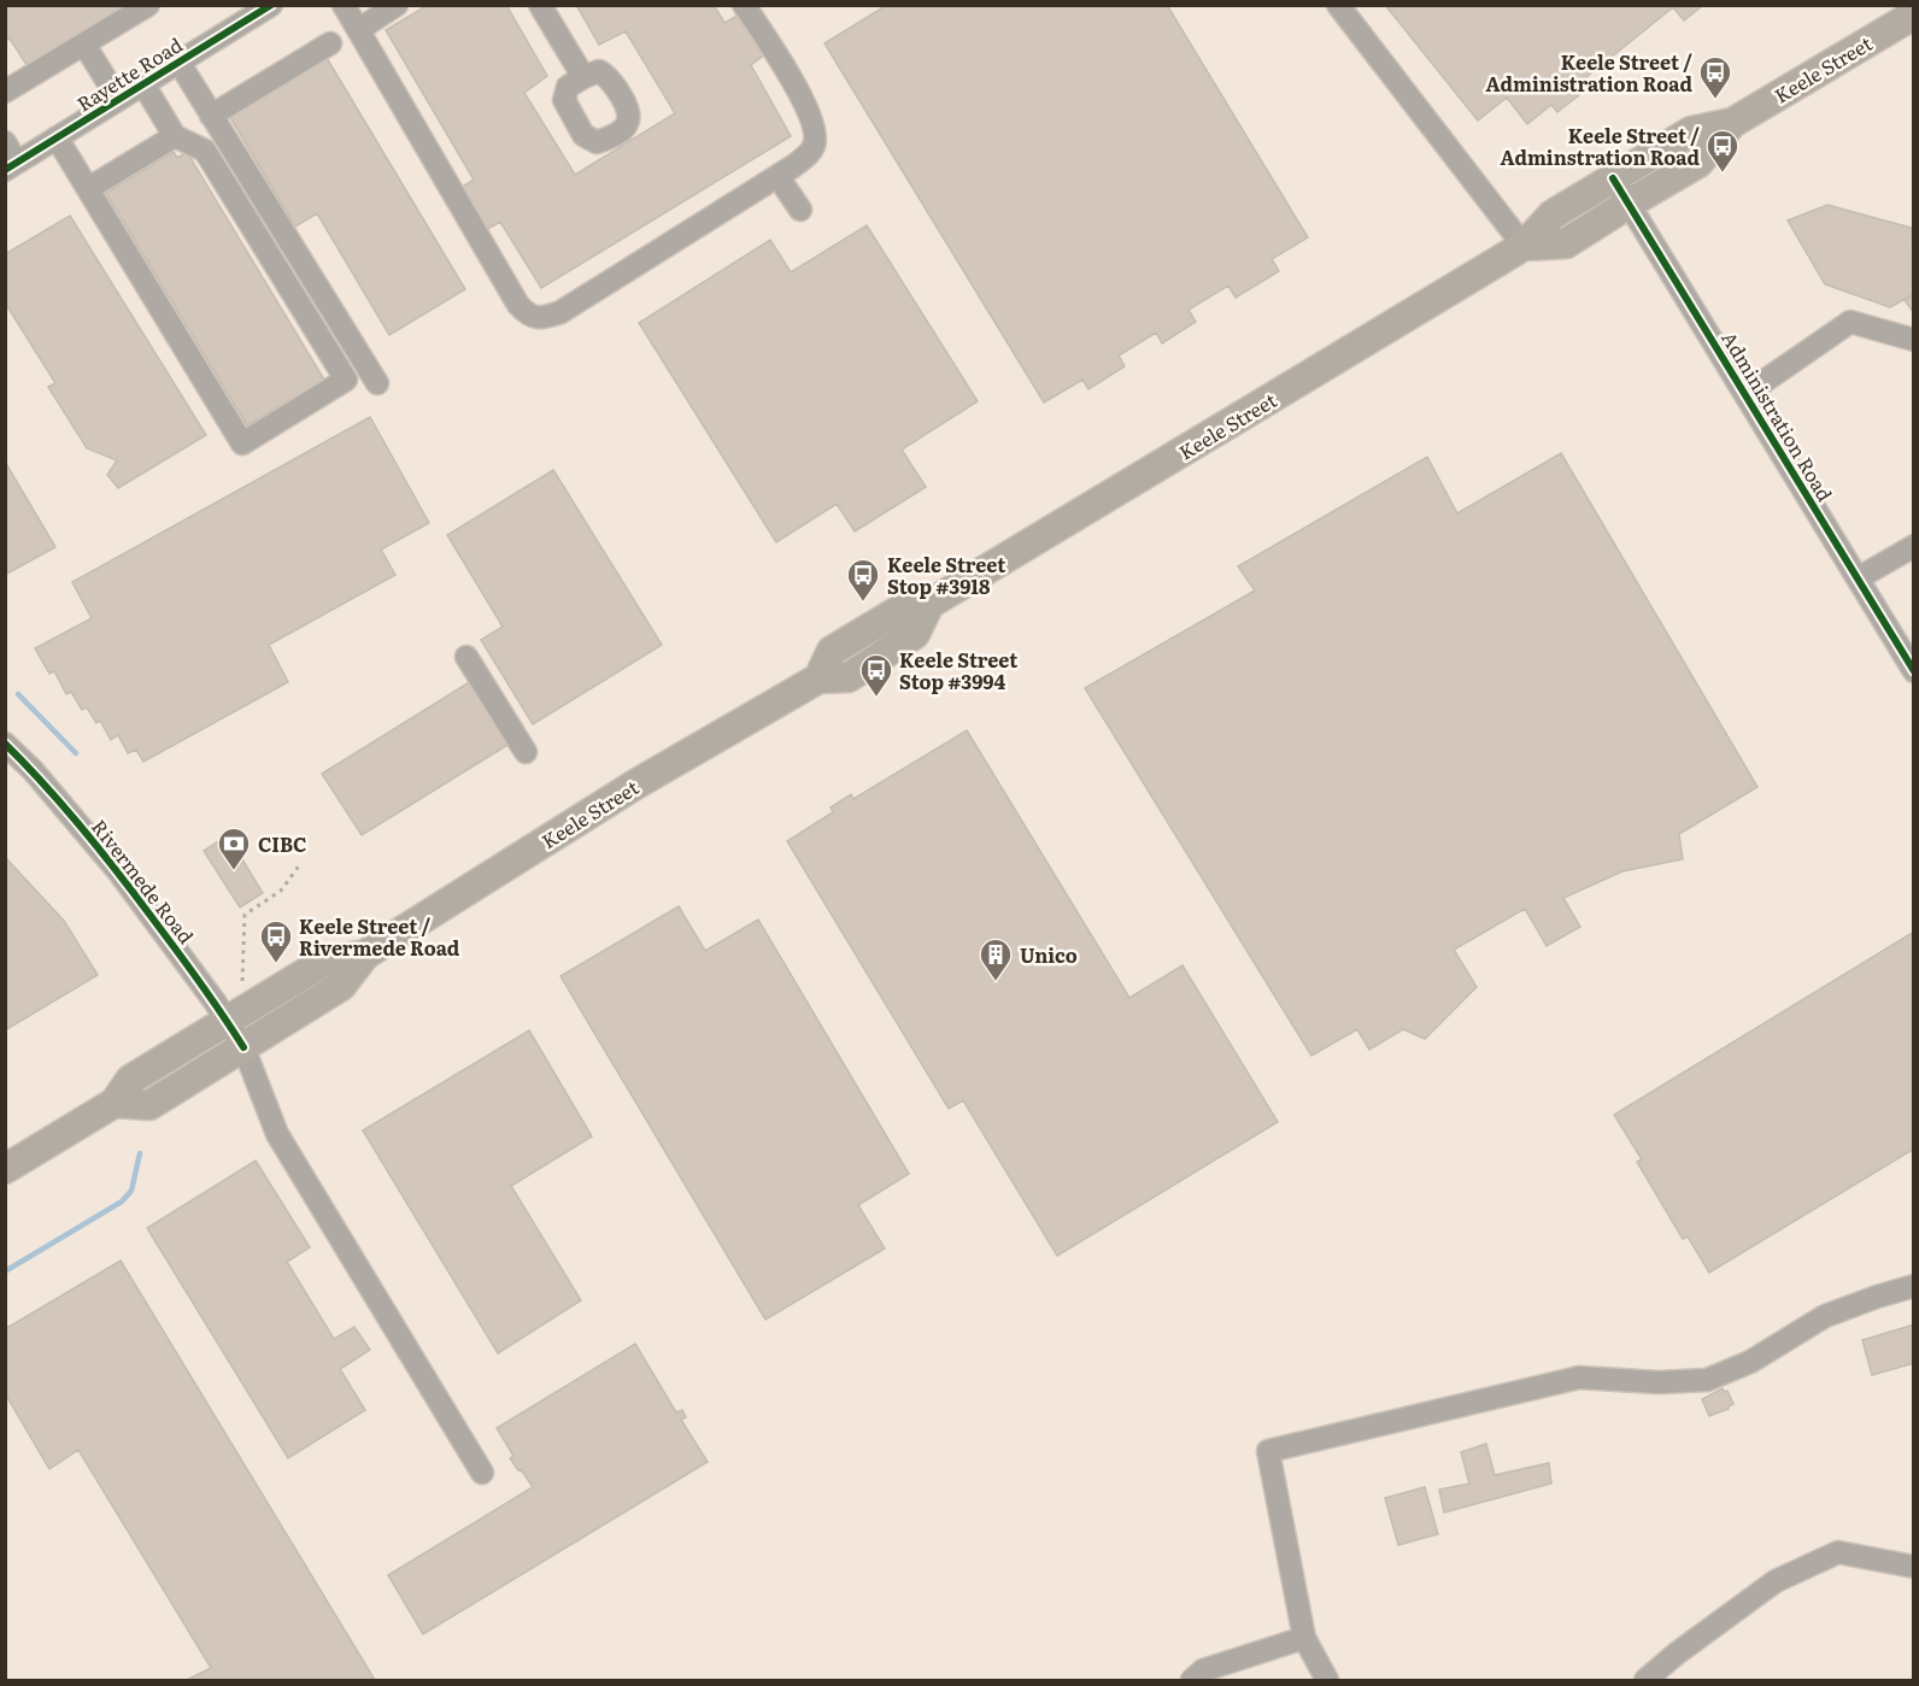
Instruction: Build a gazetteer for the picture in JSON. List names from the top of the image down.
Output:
{
  "streets": {
    "main road": ["Keele Street"],
    "street": ["Rayette Road", "Administration Road", "Rivermede Road"]
  },
  "crossings": [
    ["Keele Street", "Administration Road"],
    ["Keele Street", "Rivermede Road"]
  ],
  "places": {
    "bus stop": [
      "Keele Street / Administration Road",
      "Keele Street / Adminstration Road",
      "Keele Street Stop #3918",
      "Keele Street Stop #3994",
      "Keele Street / Rivermede Road"
    ],
    "bank": ["CIBC"],
    "building": ["Unico"]
  }
}
